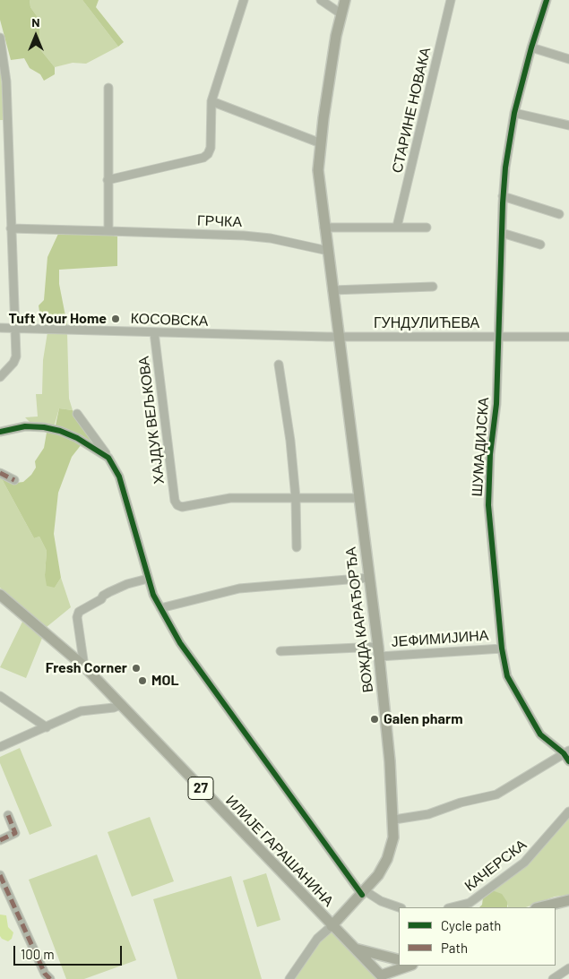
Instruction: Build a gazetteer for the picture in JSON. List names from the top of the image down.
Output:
{
  "streets": {
    "main road": ["ВОЖДА КАРАЂОРЂА", "27", "ИЛИЈЕ ГАРАШАНИНА"],
    "street": [
      "СТАРИНЕ НОВАКА",
      "ГРЧКА",
      "КОСОВСКА",
      "ГУНДУЛИЋЕВА",
      "ХАЈДУК ВЕЉКОВА",
      "ШУМАДИЈСКА",
      "ЈЕФИМИЈИНА",
      "КАЧЕРСКА"
    ]
  },
  "crossings": [
    ["ГРЧКА", "ВОЖДА КАРАЂОРЂА"],
    ["КОСОВСКА", "ГУНДУЛИЋЕВА"],
    ["КОСОВСКА", "ХАЈДУК ВЕЉКОВА"],
    ["КОСОВСКА", "ВОЖДА КАРАЂОРЂА"],
    ["ГУНДУЛИЋЕВА", "ШУМАДИЈСКА"],
    ["ГУНДУЛИЋЕВА", "ВОЖДА КАРАЂОРЂА"],
    ["ШУМАДИЈСКА", "ЈЕФИМИЈИНА"],
    ["ВОЖДА КАРАЂОРЂА", "ЈЕФИМИЈИНА"],
    ["ВОЖДА КАРАЂОРЂА", "ИЛИЈЕ ГАРАШАНИНА"]
  ],
  "places": [
    "Tuft Your Home",
    "Fresh Corner",
    "MOL",
    "Galen pharm"
  ],
  "legend": ["Cycle path", "Path"],
  "scale_bar": "100 m",
  "north": "top"
}
